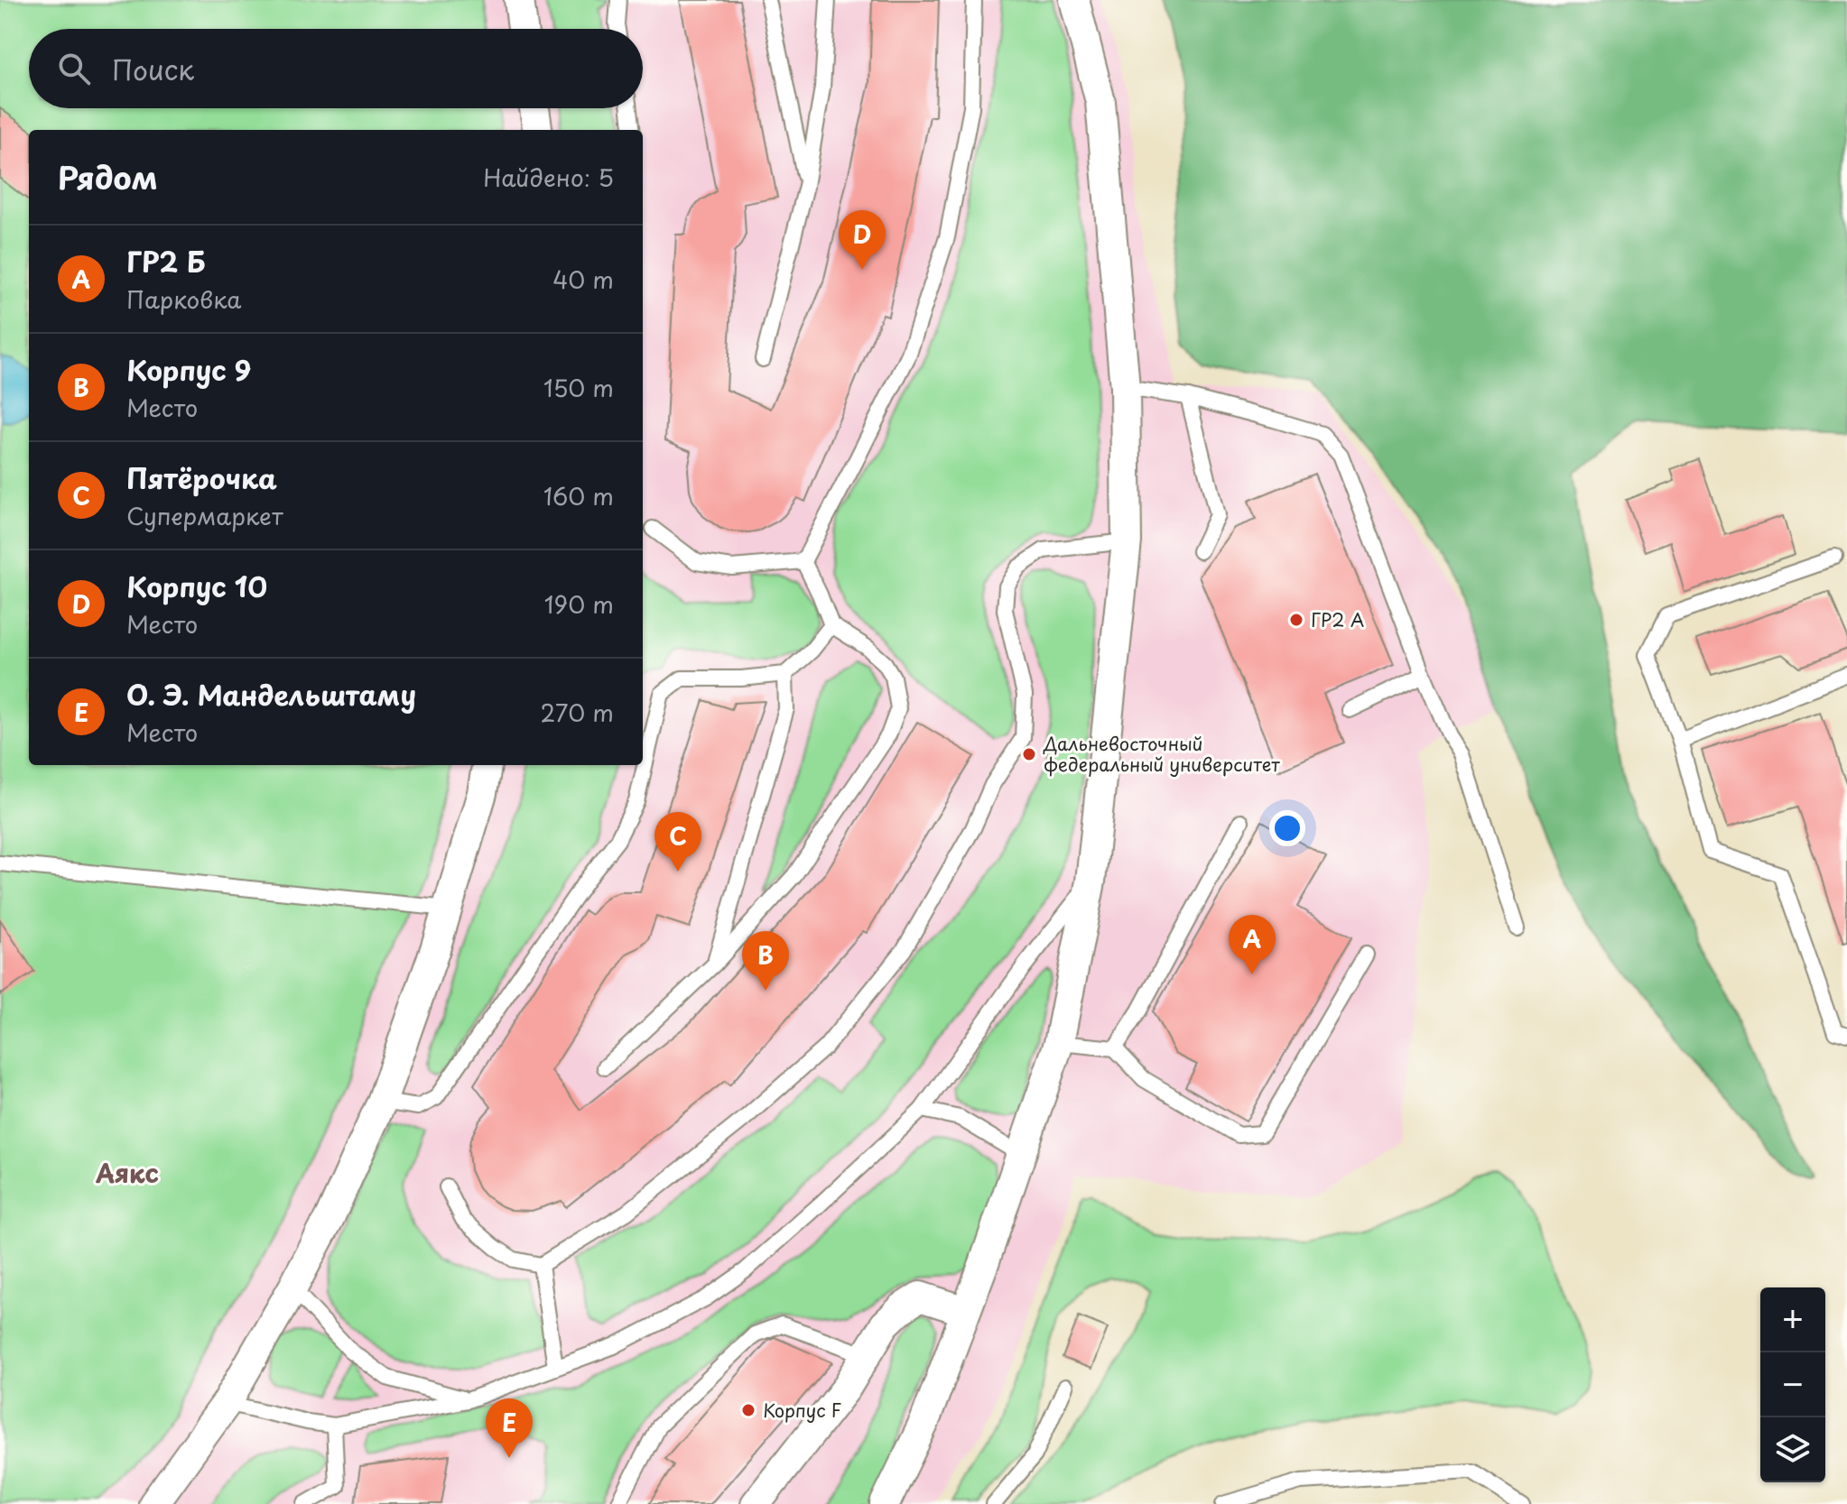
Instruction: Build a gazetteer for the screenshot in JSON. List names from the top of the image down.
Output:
{
  "districts": ["Аякс"],
  "places": ["ГР2 А", "Дальневосточный федеральный университет", "Корпус F"],
  "page": {
    "search": "Поиск",
    "heading": ["Рядом", "Найдено: 5"],
    "pins": [
      "D",
      "C",
      "A",
      "B",
      "E"
    ],
    "list": [
      {
        "mark": "A",
        "name": "ГР2 Б",
        "note": "Парковка",
        "value": "40 m"
      },
      {
        "mark": "B",
        "name": "Корпус 9",
        "note": "Место",
        "value": "150 m"
      },
      {
        "mark": "C",
        "name": "Пятёрочка",
        "note": "Супермаркет",
        "value": "160 m"
      },
      {
        "mark": "D",
        "name": "Корпус 10",
        "note": "Место",
        "value": "190 m"
      },
      {
        "mark": "E",
        "name": "О. Э. Мандельштаму",
        "note": "Место",
        "value": "270 m"
      }
    ],
    "map_buttons": ["+", "−"]
  }
}
